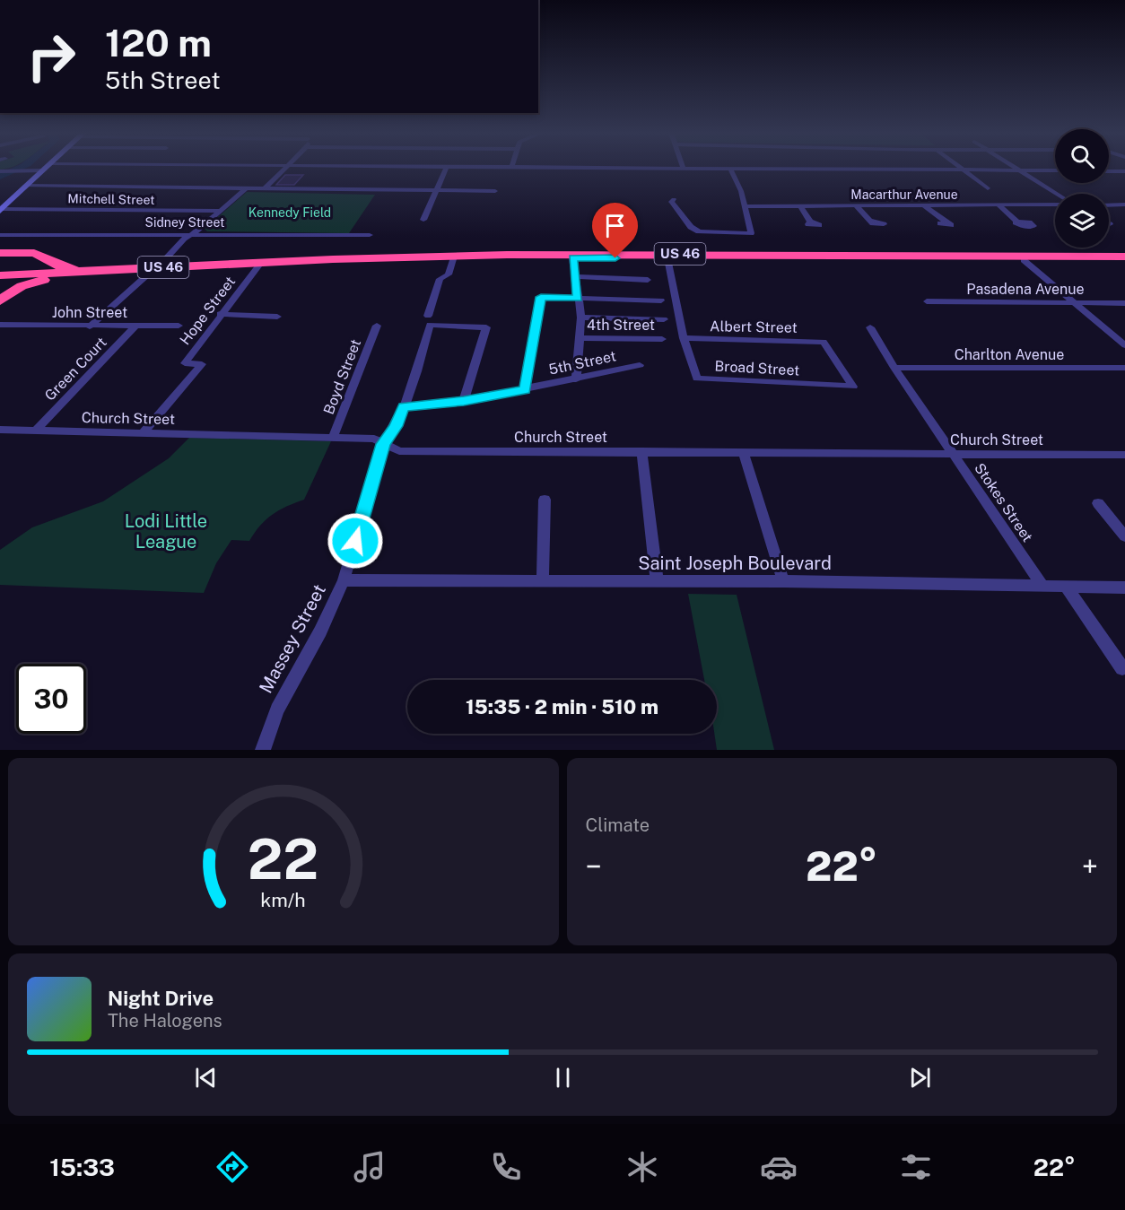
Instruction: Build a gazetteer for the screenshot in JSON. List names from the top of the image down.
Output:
{
  "streets": {
    "highway": ["US 46"],
    "street": [
      "Macarthur Avenue",
      "Mitchell Street",
      "Sidney Street",
      "Pasadena Avenue",
      "Hope Street",
      "John Street",
      "4th Street",
      "Albert Street",
      "Charlton Avenue",
      "5th Street",
      "Broad Street",
      "Green Court",
      "Boyd Street",
      "Church Street",
      "Stokes Street",
      "Saint Joseph Boulevard",
      "Massey Street"
    ]
  },
  "crossings": [
    ["US 46", "Hope Street"],
    ["US 46", "Broad Street"],
    ["Hope Street", "Church Street"],
    ["John Street", "Green Court"],
    ["Albert Street", "Broad Street"],
    ["Charlton Avenue", "Stokes Street"],
    ["5th Street", "Massey Street"],
    ["Green Court", "Church Street"],
    ["Boyd Street", "Church Street"],
    ["Church Street", "Stokes Street"],
    ["Church Street", "Massey Street"],
    ["Stokes Street", "Saint Joseph Boulevard"],
    ["Saint Joseph Boulevard", "Massey Street"]
  ],
  "parks": ["Kennedy Field", "Lodi Little League"],
  "page": {
    "turn": ["120 m", "5th Street"],
    "limit": "30",
    "trip": "15:35 · 2 min · 510 m",
    "tile": "Climate",
    "heat": ["−", "22°", "+"],
    "song": ["Night Drive", "The Halogens"],
    "tabs": ["15:33", "22°"],
    "gauge": ["22", "km/h"]
  }
}
